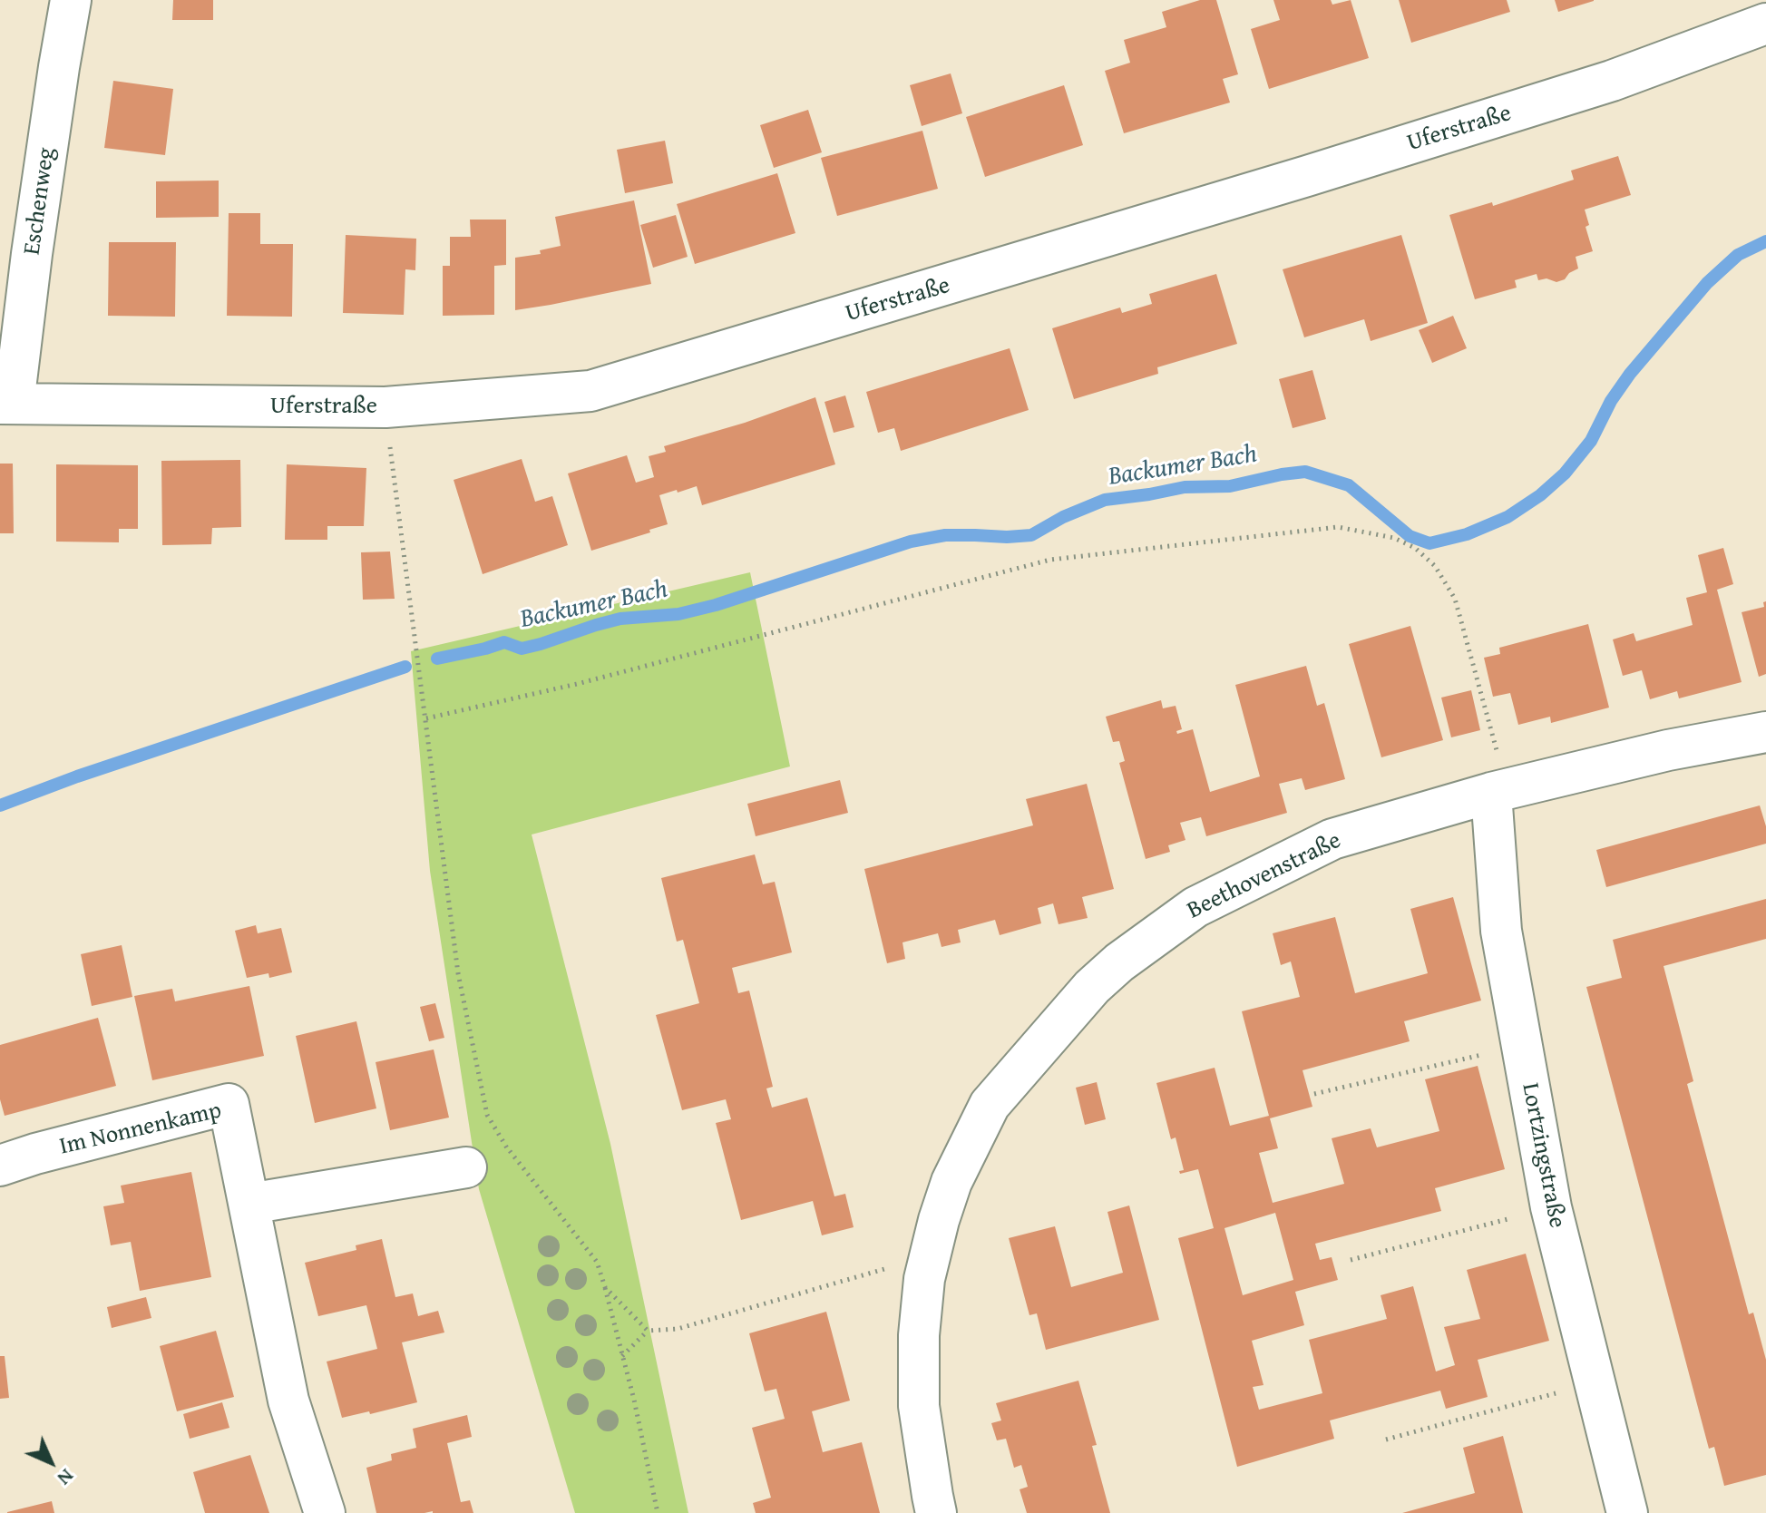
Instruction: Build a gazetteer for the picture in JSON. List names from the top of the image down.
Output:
{
  "streets": {
    "street": [
      "Uferstraße",
      "Eschenweg",
      "Beethovenstraße",
      "Im Nonnenkamp",
      "Lortzingstraße"
    ]
  },
  "crossings": [
    ["Uferstraße", "Eschenweg"],
    ["Beethovenstraße", "Lortzingstraße"]
  ],
  "water": ["Backumer Bach"],
  "north": "bottom right"
}
